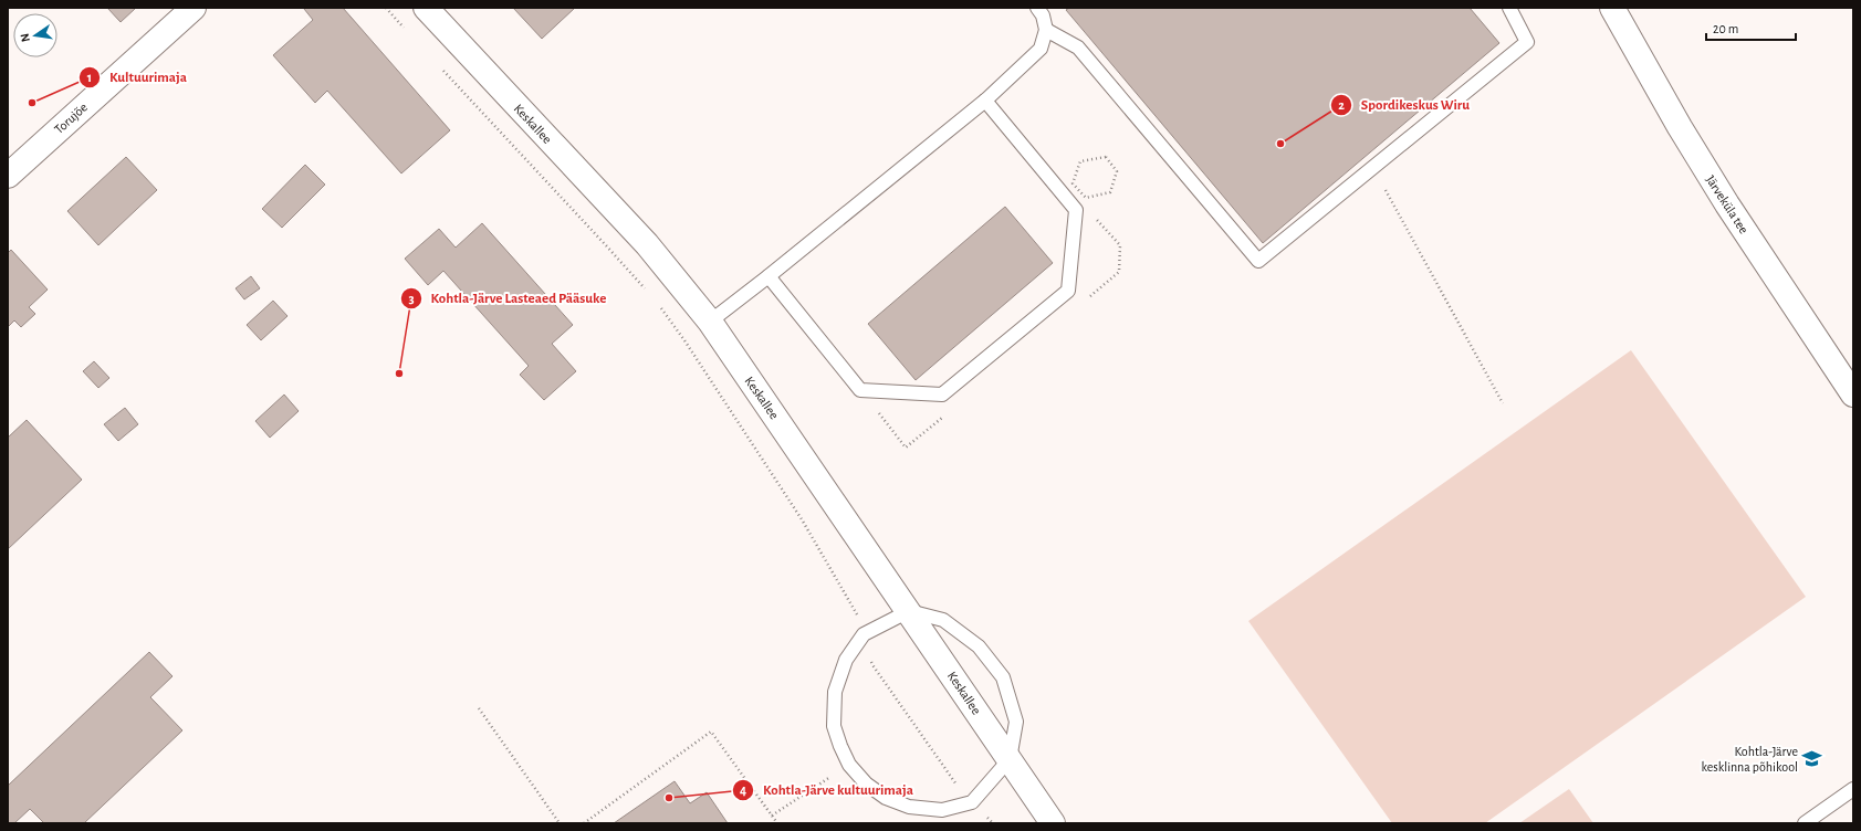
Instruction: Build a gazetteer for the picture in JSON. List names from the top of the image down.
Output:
{
  "streets": {
    "street": ["Torujõe", "Keskallee", "Järveküla tee"]
  },
  "places": {
    "other": [
      "Kultuurimaja",
      "Spordikeskus Wiru",
      "Kohtla-Järve Lasteaed Pääsuke",
      "Kohtla-Järve kultuurimaja"
    ],
    "school or university": ["Kohtla-Järve kesklinna põhikool"]
  },
  "scale_bar": "20 m",
  "north": "left"
}
